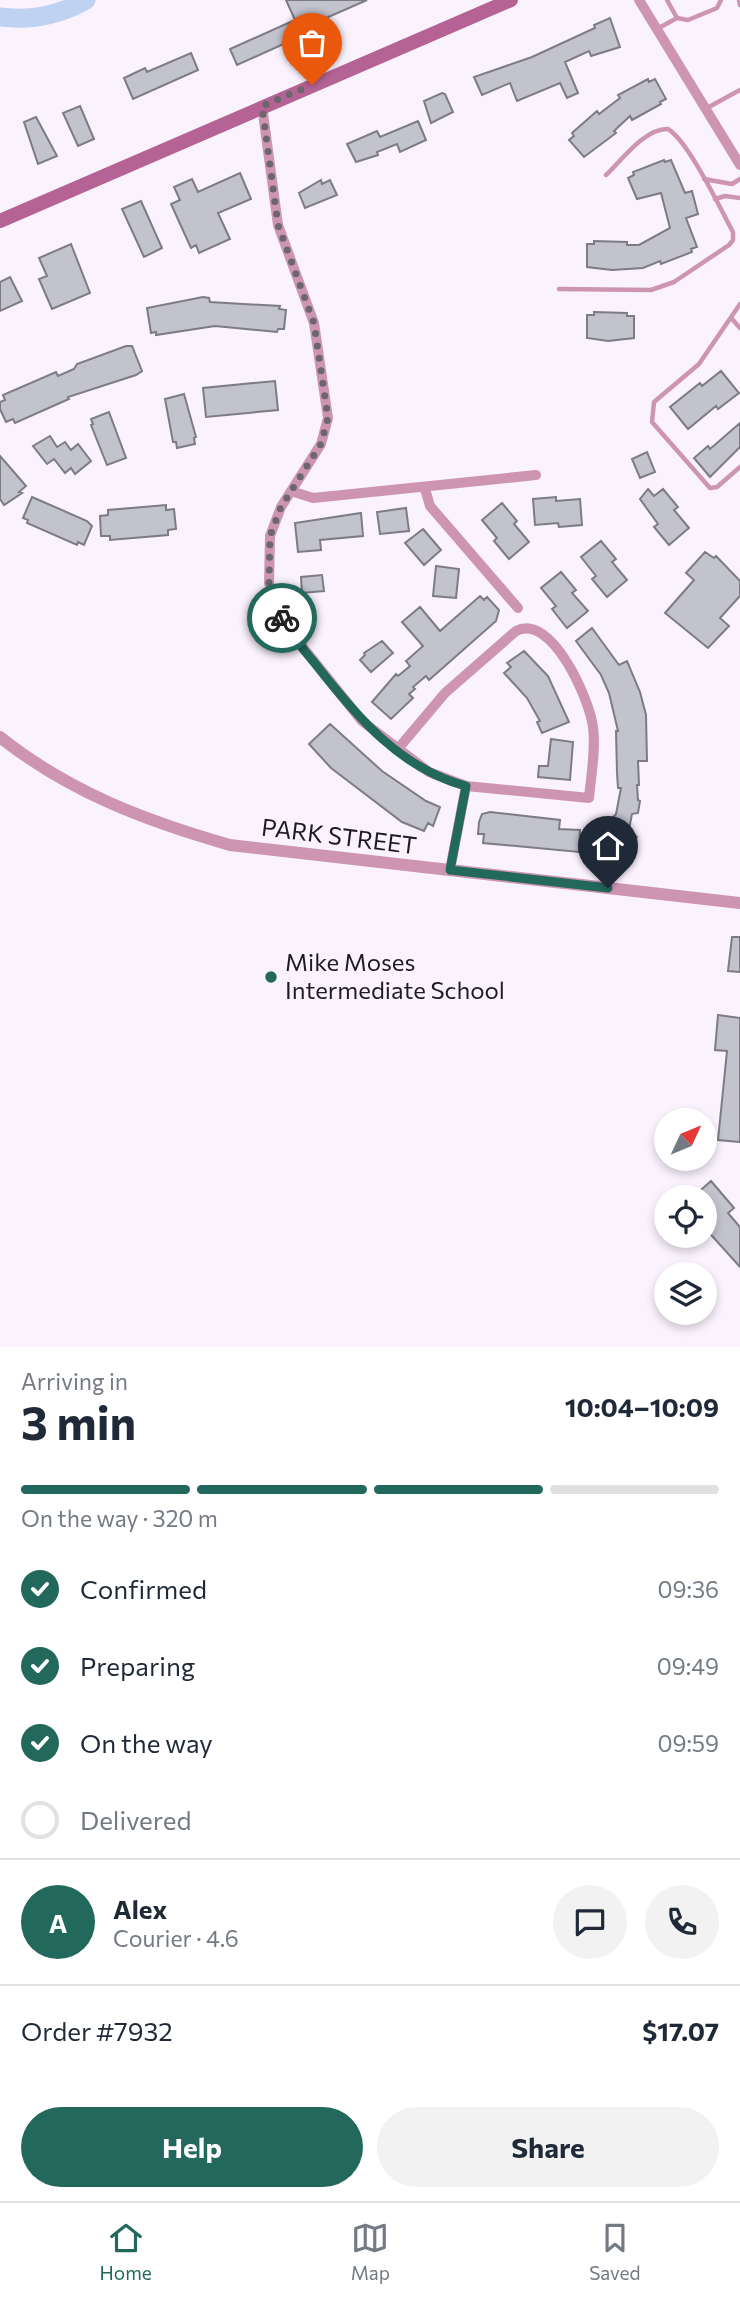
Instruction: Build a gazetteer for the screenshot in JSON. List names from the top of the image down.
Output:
{
  "streets": {
    "street": ["PARK STREET"]
  },
  "places": ["Mike Moses Intermediate School"],
  "north": "top right",
  "page": {
    "heading": ["3 min", "Arriving in", "10:04–10:09"],
    "panel": [
      "Alex",
      "Courier · 4.6",
      "Order #7932",
      "$17.07"
    ],
    "bar": "On the way · 320 m",
    "list": [
      ["Confirmed", "09:36"],
      ["Preparing", "09:49"],
      ["On the way", "09:59"],
      "Delivered"
    ],
    "round": "A",
    "buttons": ["Help", "Share"],
    "tabs": ["Home", "Map", "Saved"]
  }
}
